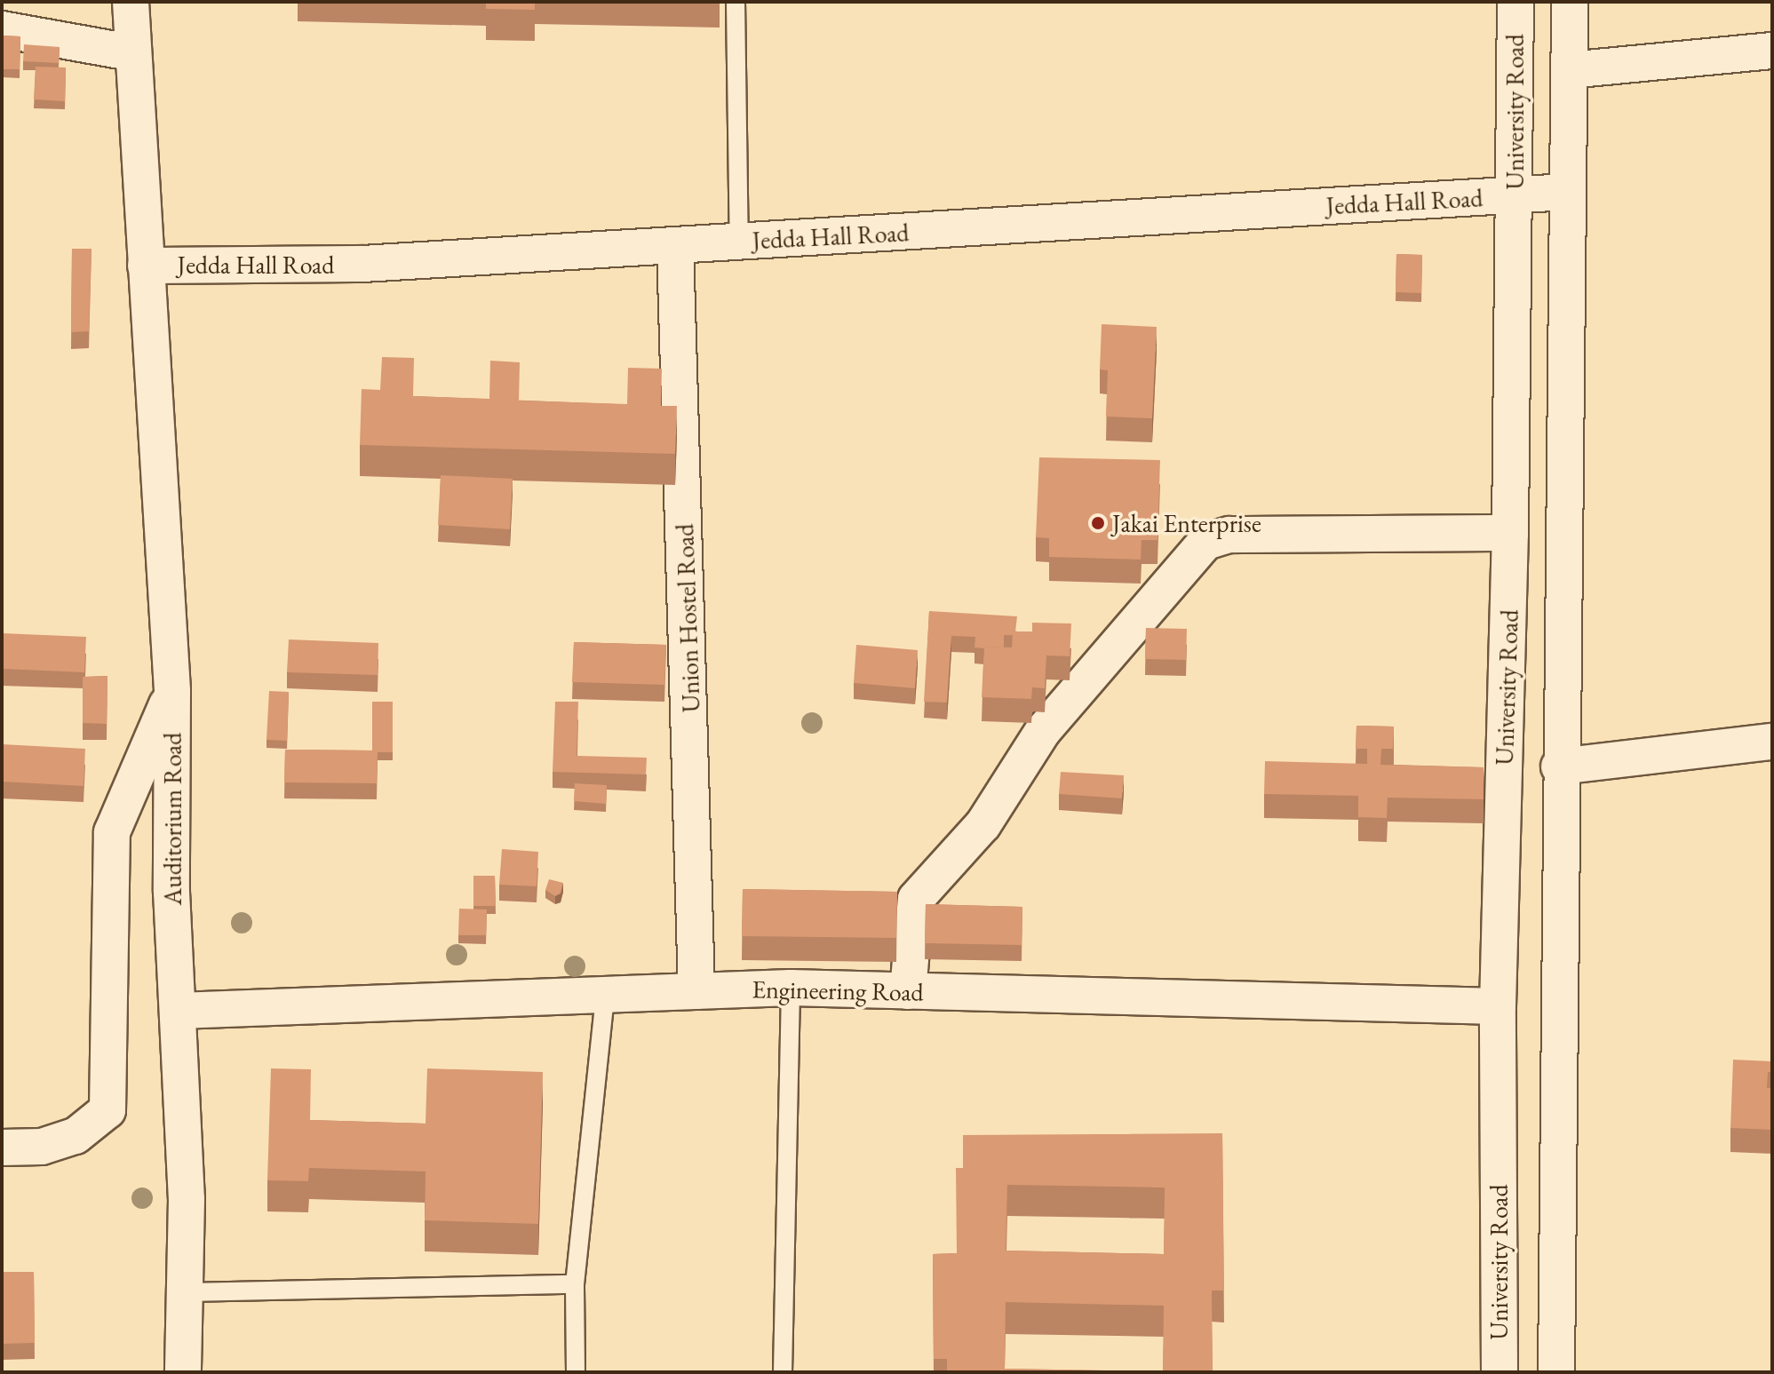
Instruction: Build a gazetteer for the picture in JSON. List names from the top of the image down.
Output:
{
  "streets": {
    "street": [
      "University Road",
      "Jedda Hall Road",
      "Union Hostel Road",
      "Auditorium Road",
      "Engineering Road"
    ]
  },
  "crossings": [
    ["University Road", "Jedda Hall Road"],
    ["University Road", "Engineering Road"],
    ["Jedda Hall Road", "Union Hostel Road"],
    ["Jedda Hall Road", "Auditorium Road"],
    ["Union Hostel Road", "Engineering Road"],
    ["Auditorium Road", "Engineering Road"]
  ],
  "places": ["Jakai Enterprise"]
}
